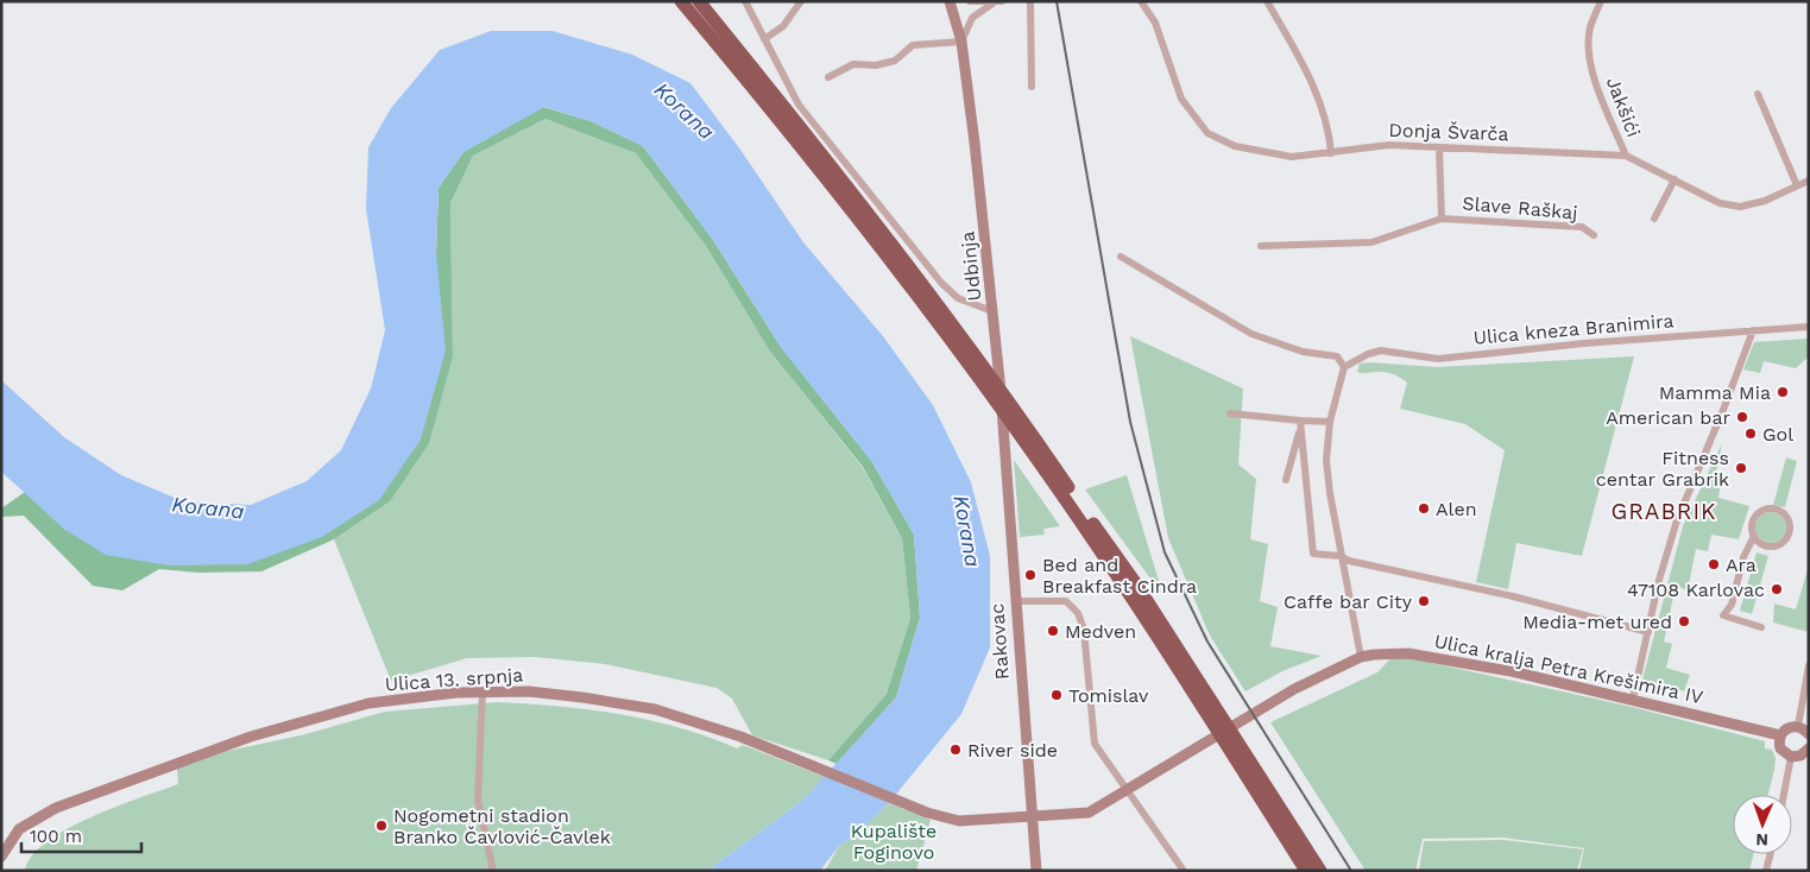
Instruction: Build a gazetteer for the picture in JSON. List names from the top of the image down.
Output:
{
  "streets": {
    "street": [
      "Jakšići",
      "Donja Švarča",
      "Slave Raškaj",
      "Udbinja",
      "Ulica kneza Branimira",
      "Rakovac",
      "Ulica kralja Petra Krešimira IV",
      "Ulica 13. srpnja"
    ]
  },
  "crossings": [
    ["Jakšići", "Donja Švarča"],
    ["Donja Švarča", "Slave Raškaj"],
    ["Udbinja", "Rakovac"],
    ["Rakovac", "Ulica kralja Petra Krešimira IV"],
    ["Rakovac", "Ulica 13. srpnja"],
    ["Ulica kralja Petra Krešimira IV", "Ulica 13. srpnja"]
  ],
  "districts": ["GRABRIK"],
  "water": ["Korana"],
  "parks": ["Kupalište Foginovo"],
  "places": [
    "Mamma Mia",
    "American bar",
    "Gol",
    "Fitness centar Grabrik",
    "Alen",
    "Ara",
    "Bed and Breakfast Cindra",
    "47108 Karlovac",
    "Caffe bar City",
    "Media-met ured",
    "Medven",
    "Tomislav",
    "River side",
    "Nogometni stadion Branko Čavlović-Čavlek"
  ],
  "scale_bar": "100 m",
  "north": "bottom"
}
